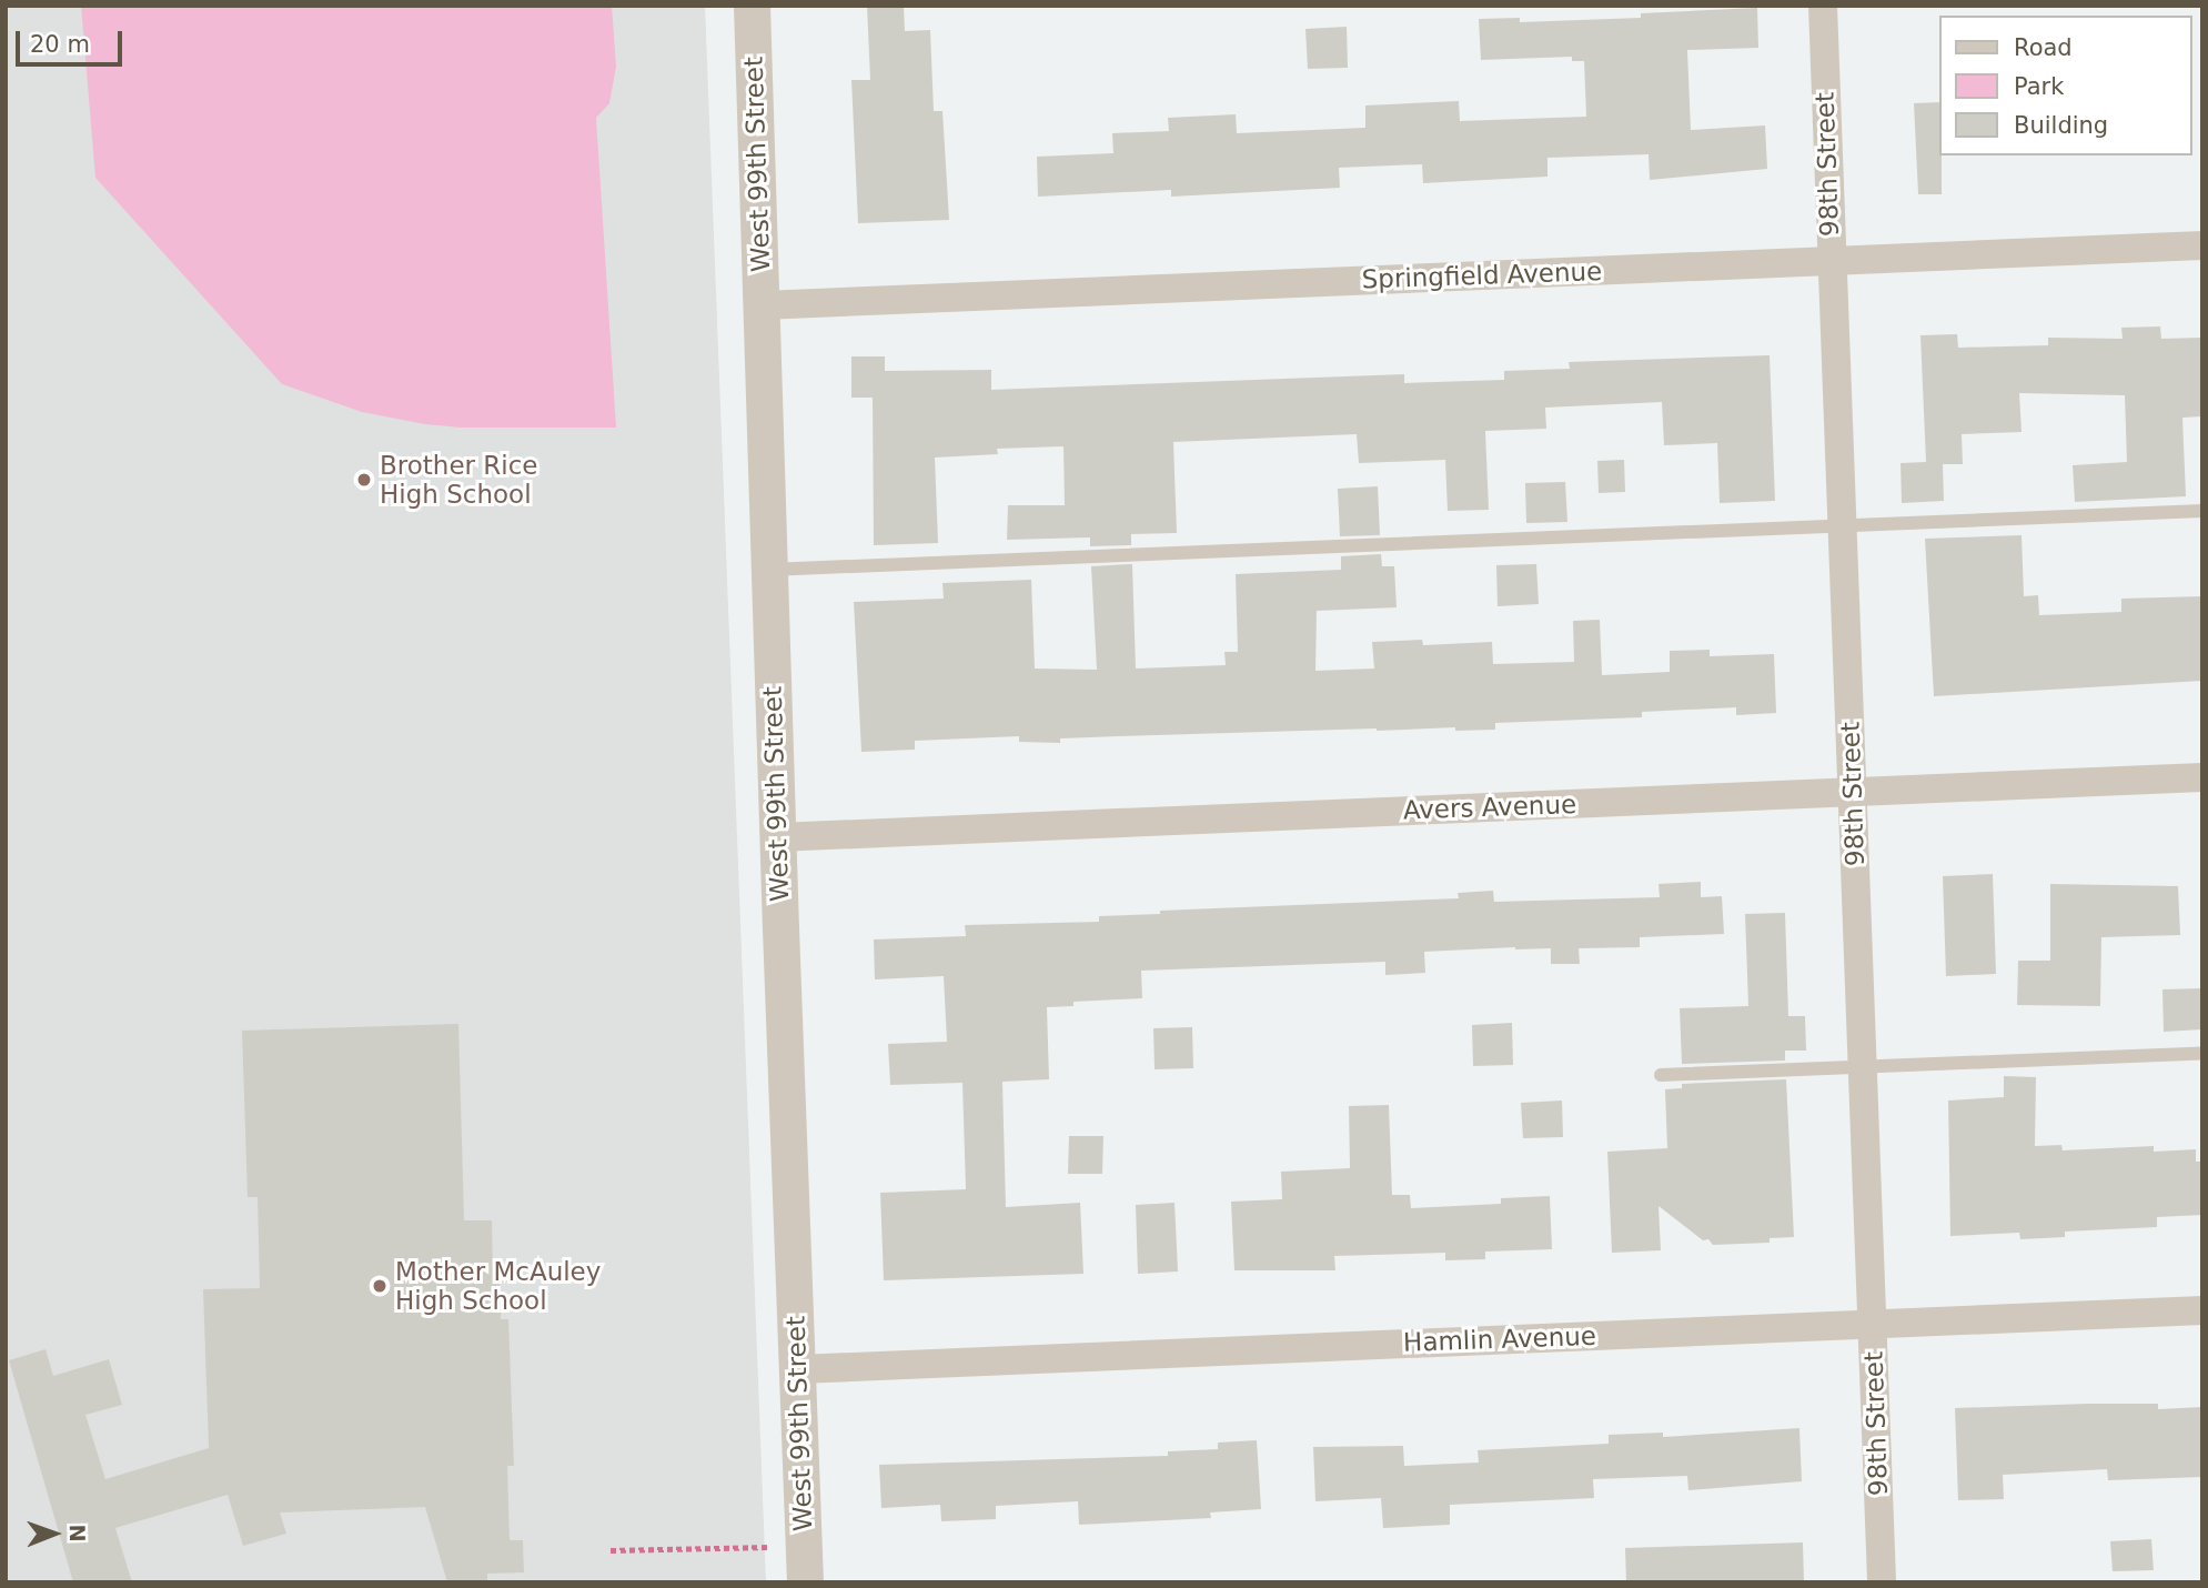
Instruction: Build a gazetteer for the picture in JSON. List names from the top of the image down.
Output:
{
  "streets": {
    "street": [
      "West 99th Street",
      "98th Street",
      "Springfield Avenue",
      "Avers Avenue",
      "Hamlin Avenue"
    ]
  },
  "crossings": [
    ["West 99th Street", "Springfield Avenue"],
    ["West 99th Street", "Avers Avenue"],
    ["West 99th Street", "Hamlin Avenue"],
    ["98th Street", "Springfield Avenue"],
    ["98th Street", "Avers Avenue"],
    ["98th Street", "Hamlin Avenue"]
  ],
  "places": ["Brother Rice High School", "Mother McAuley High School"],
  "legend": ["Road", "Park", "Building"],
  "scale_bar": "20 m",
  "north": "right"
}
